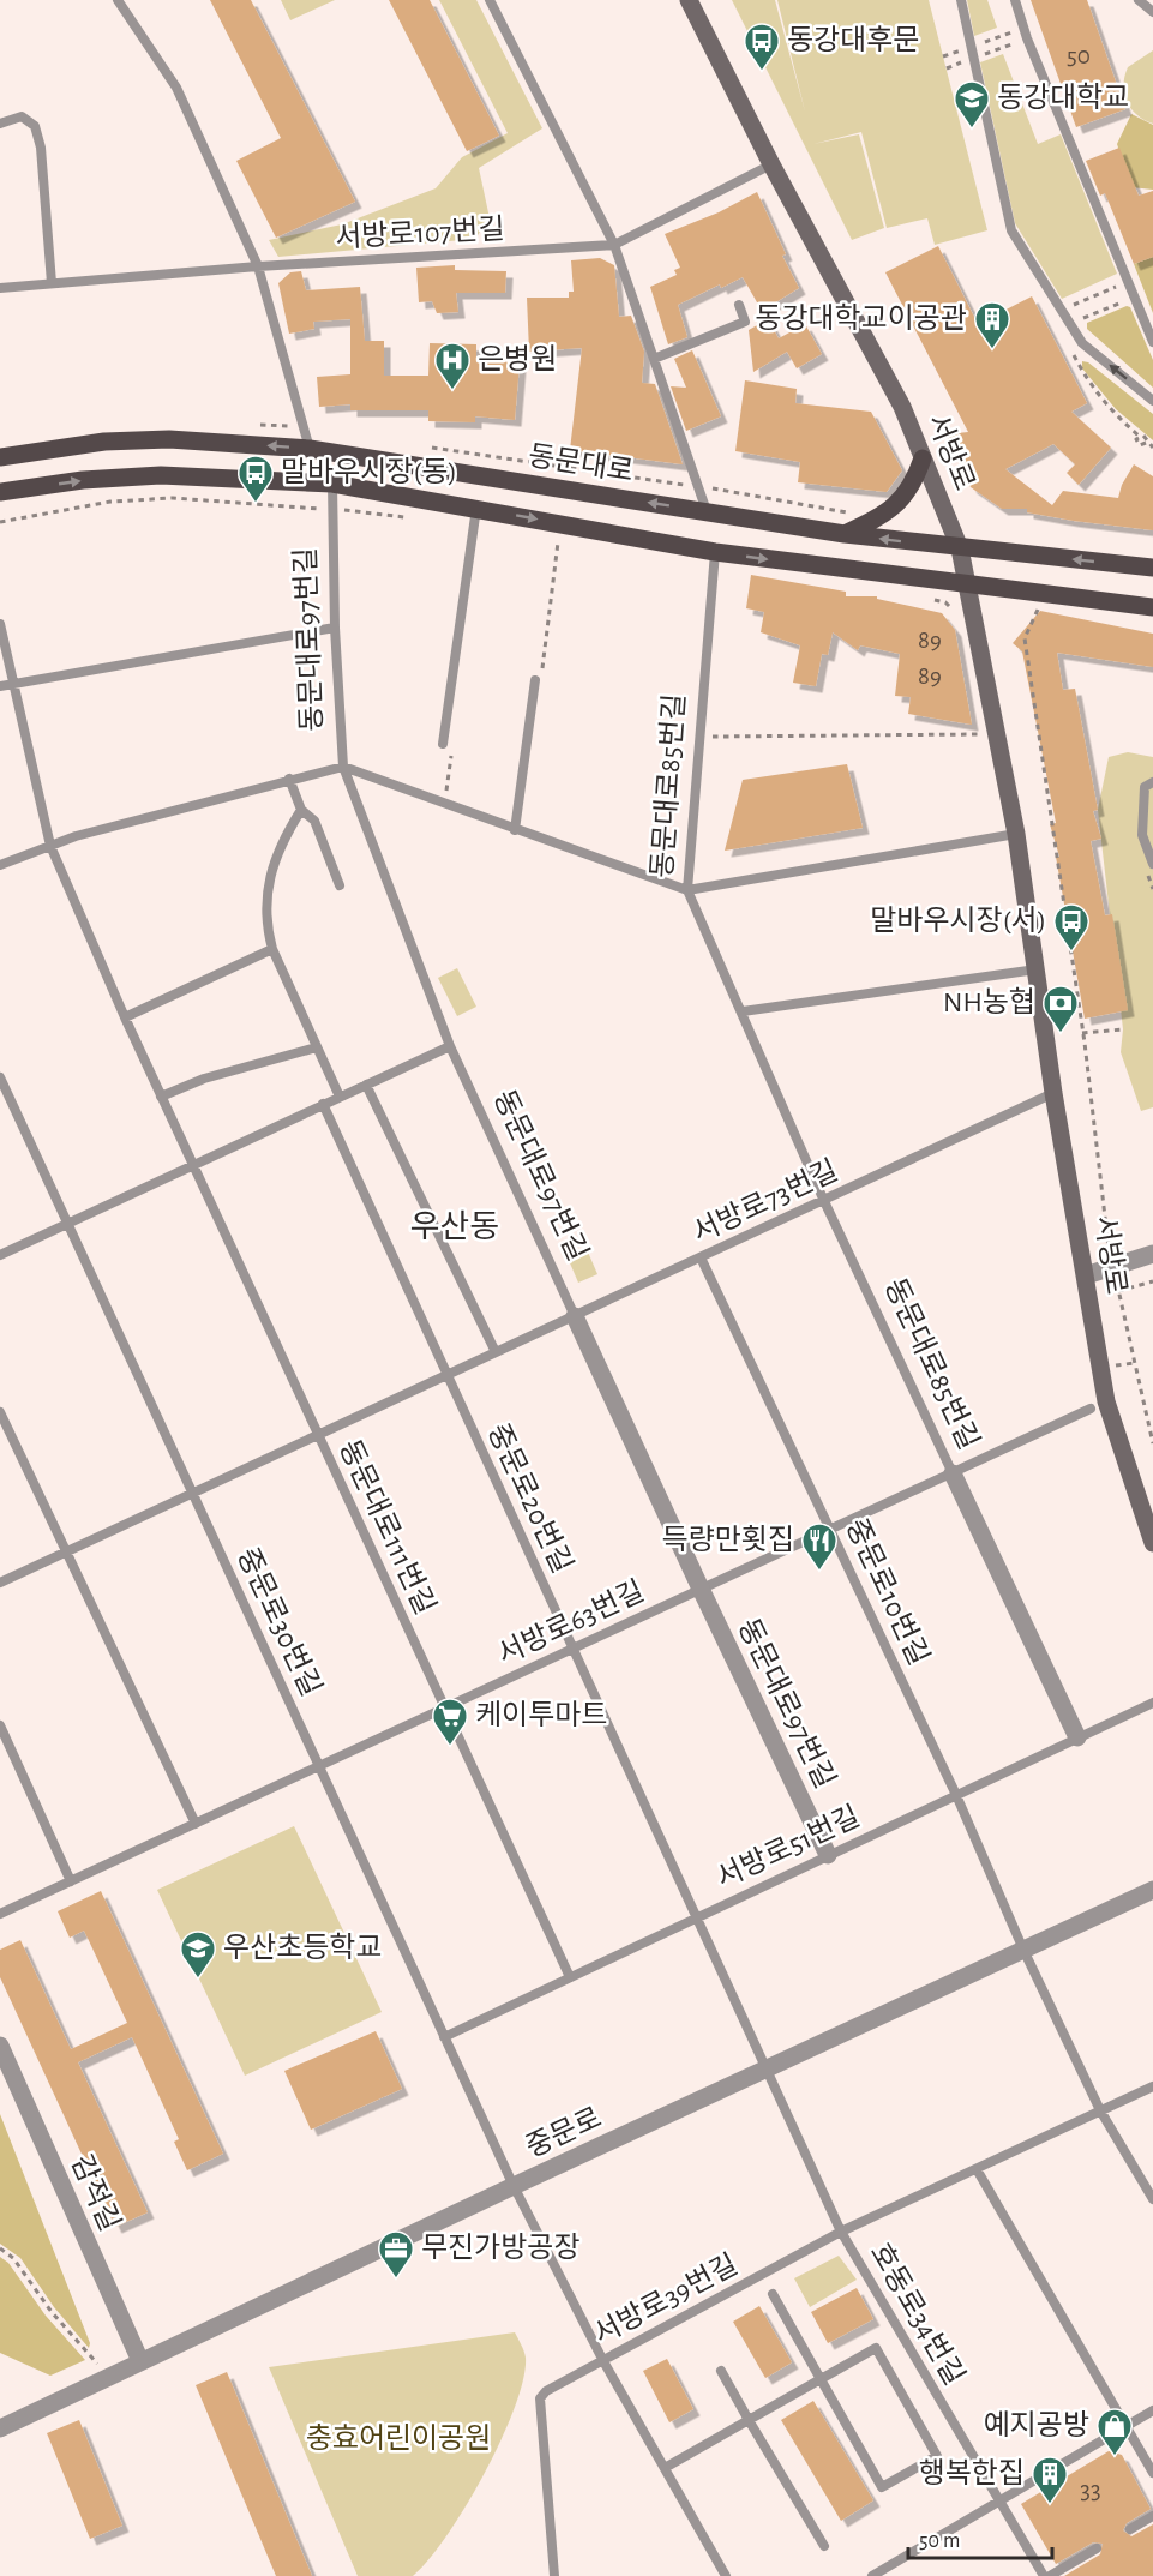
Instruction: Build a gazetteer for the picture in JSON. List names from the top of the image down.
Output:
{
  "streets": {
    "main road": ["서방로", "동문대로"],
    "street": [
      "동문대로97번길",
      "동문대로85번길",
      "중문로",
      "감적길"
    ],
    "lane": [
      "서방로107번길",
      "서방로73번길",
      "중문로20번길",
      "동문대로111번길",
      "중문로10번길",
      "중문로30번길",
      "서방로63번길",
      "서방로51번길",
      "서방로39번길",
      "호동로34번길"
    ]
  },
  "crossings": [
    ["서방로107번길", "서방로"],
    ["서방로", "동문대로"],
    ["서방로", "서방로73번길"],
    ["동문대로97번길", "서방로73번길"],
    ["동문대로97번길", "서방로63번길"],
    ["동문대로97번길", "서방로51번길"],
    ["동문대로85번길", "서방로73번길"],
    ["동문대로85번길", "서방로63번길"],
    ["동문대로85번길", "서방로51번길"],
    ["서방로73번길", "중문로20번길"],
    ["서방로73번길", "동문대로111번길"],
    ["서방로73번길", "중문로10번길"],
    ["서방로73번길", "중문로30번길"],
    ["중문로20번길", "서방로63번길"],
    ["중문로20번길", "서방로51번길"],
    ["중문로20번길", "중문로"],
    ["중문로20번길", "호동로34번길"],
    ["동문대로111번길", "서방로63번길"],
    ["동문대로111번길", "서방로51번길"],
    ["중문로10번길", "서방로63번길"],
    ["중문로10번길", "서방로51번길"],
    ["중문로10번길", "중문로"],
    ["중문로10번길", "서방로39번길"],
    ["중문로30번길", "서방로63번길"],
    ["중문로30번길", "서방로51번길"],
    ["중문로30번길", "중문로"],
    ["중문로30번길", "서방로39번길"],
    ["중문로", "감적길"],
    ["중문로", "호동로34번길"],
    ["서방로39번길", "호동로34번길"]
  ],
  "districts": ["우산동"],
  "parks": ["충효어린이공원"],
  "places": {
    "bus stop": ["동강대후문", "말바우시장(동)", "말바우시장(서)"],
    "school or university": ["동강대학교", "우산초등학교"],
    "building": ["동강대학교이공관", "행복한집"],
    "hospital": ["은병원"],
    "bank": ["NH농협"],
    "restaurant": ["득량만횟집"],
    "supermarket": ["케이투마트"],
    "office": ["무진가방공장"],
    "shop": ["예지공방"]
  },
  "house_numbers": [
    "50",
    "89",
    "89",
    "33"
  ],
  "scale_bar": "50 m"
}
